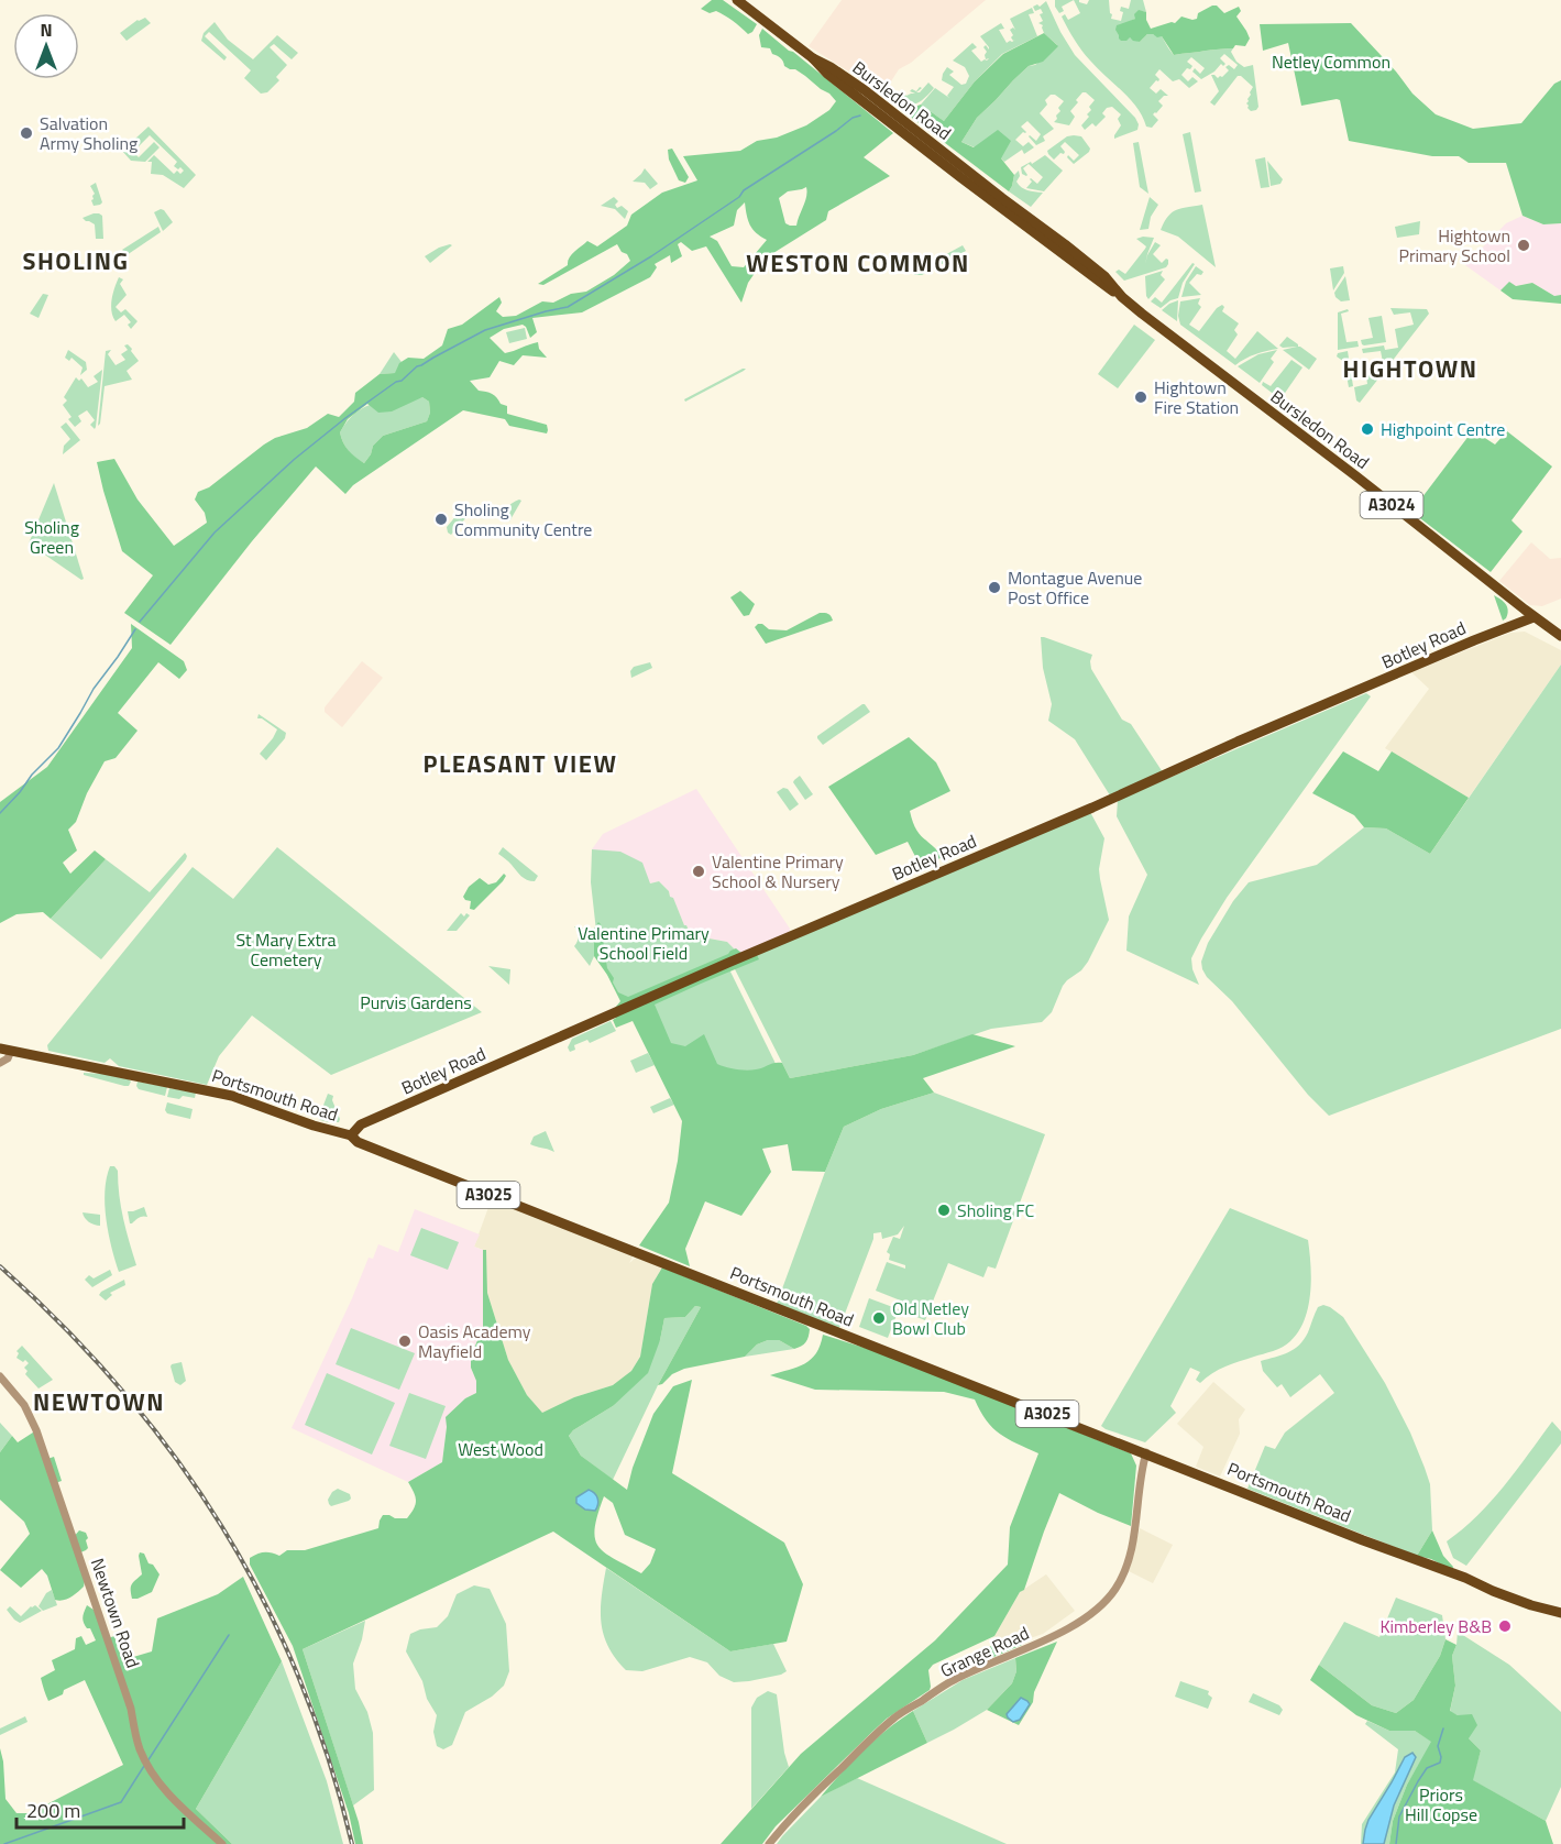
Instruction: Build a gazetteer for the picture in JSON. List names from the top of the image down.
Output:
{
  "streets": {
    "main road": [
      "Bursledon Road",
      "A3024",
      "Botley Road",
      "Portsmouth Road",
      "A3025"
    ],
    "street": ["Newtown Road", "Grange Road"]
  },
  "crossings": [
    ["Bursledon Road", "Botley Road"],
    ["Botley Road", "Portsmouth Road"],
    ["Portsmouth Road", "Grange Road"]
  ],
  "districts": [
    "SHOLING",
    "WESTON COMMON",
    "HIGHTOWN",
    "PLEASANT VIEW",
    "NEWTOWN"
  ],
  "parks": [
    "Netley Common",
    "Sholing Green",
    "Valentine Primary School Field",
    "St Mary Extra Cemetery",
    "Purvis Gardens",
    "West Wood",
    "Priors Hill Copse"
  ],
  "places": [
    "Salvation Army Sholing",
    "Hightown Primary School",
    "Hightown Fire Station",
    "Highpoint Centre",
    "Sholing Community Centre",
    "Montague Avenue Post Office",
    "Valentine Primary School & Nursery",
    "Sholing FC",
    "Old Netley Bowl Club",
    "Oasis Academy Mayfield",
    "Kimberley B&B"
  ],
  "scale_bar": "200 m",
  "north": "top"
}
